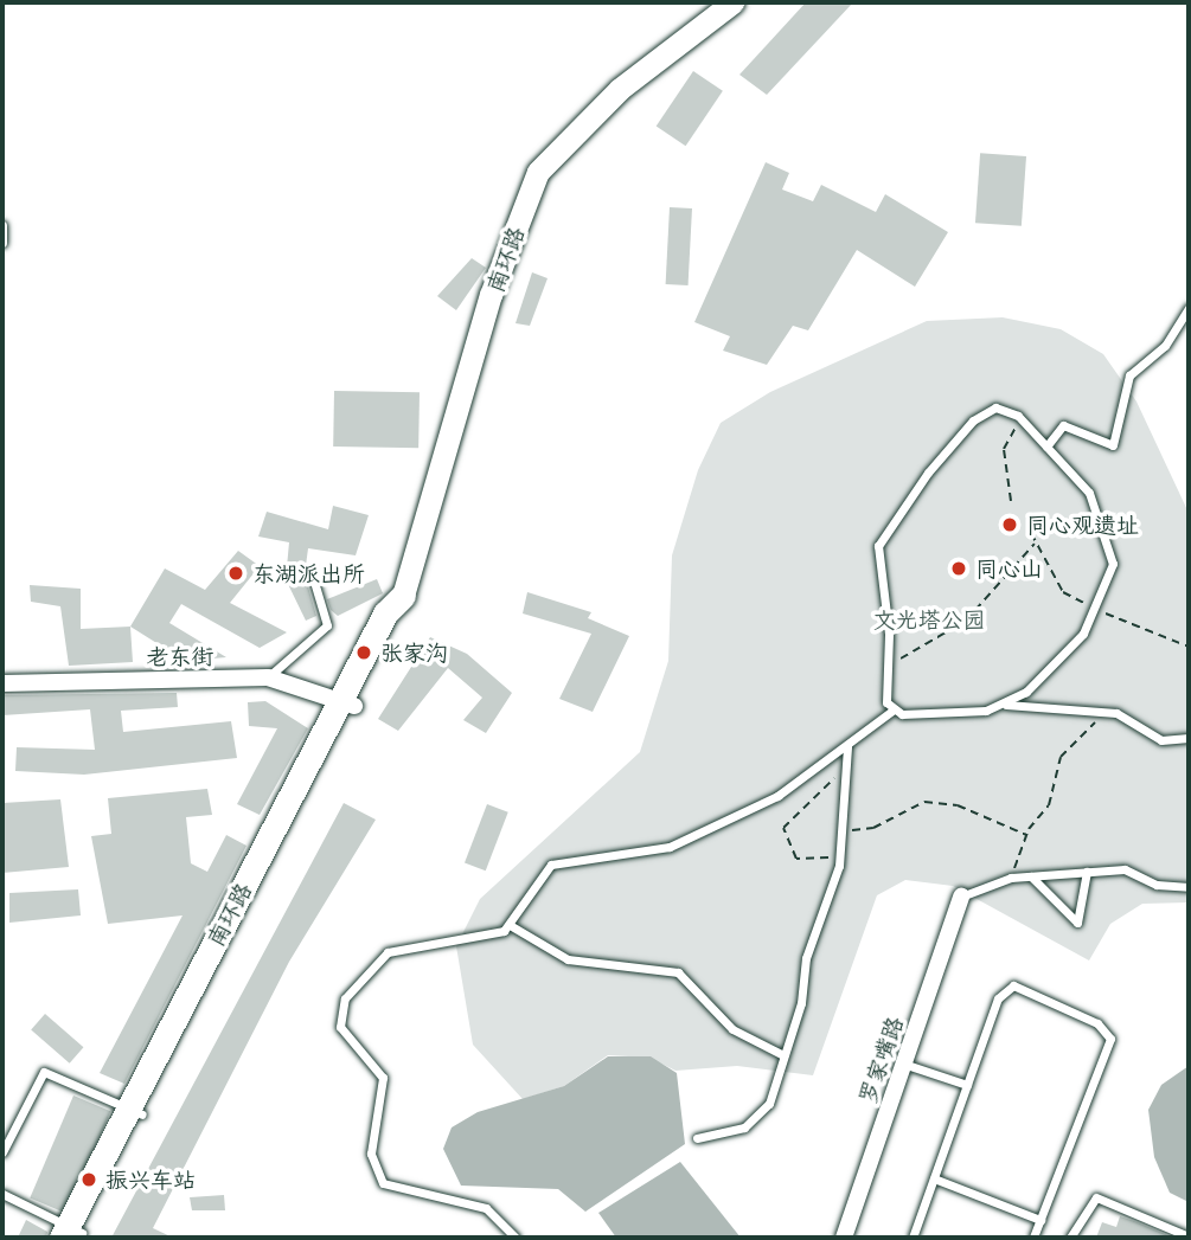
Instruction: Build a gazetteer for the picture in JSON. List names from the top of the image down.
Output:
{
  "streets": {
    "main road": ["南环路"],
    "street": ["老东街", "罗家嘴路"]
  },
  "crossings": [
    ["南环路", "老东街"]
  ],
  "parks": ["文光塔公园"],
  "places": [
    "同心观遗址",
    "同心山",
    "东湖派出所",
    "张家沟",
    "振兴车站"
  ]
}
